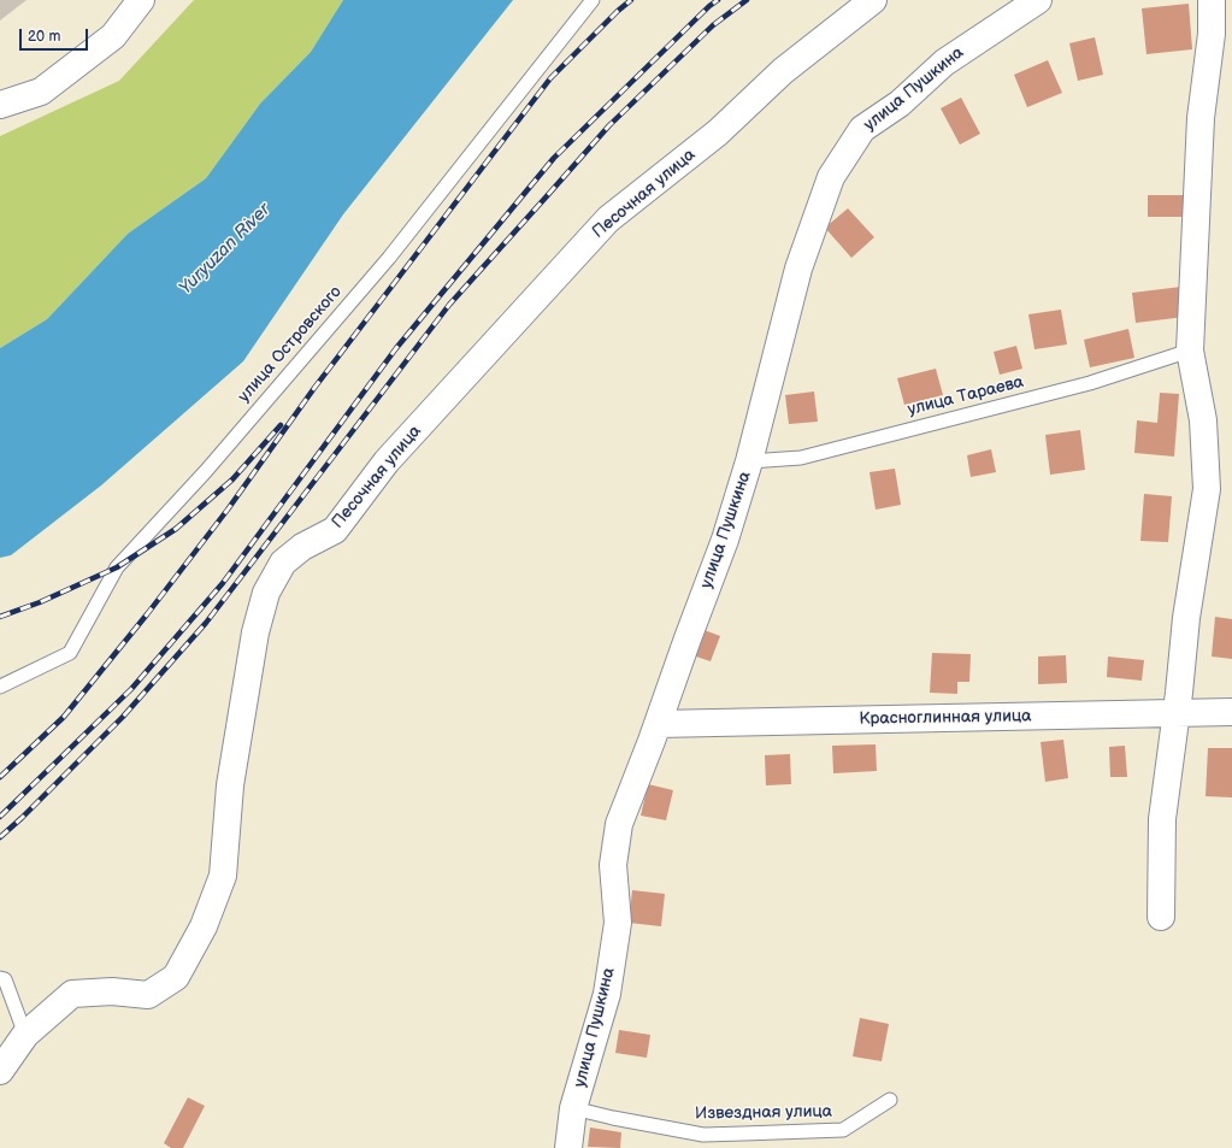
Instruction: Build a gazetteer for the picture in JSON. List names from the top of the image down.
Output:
{
  "streets": {
    "street": ["улица Пушкина", "Песочная улица", "Красноглинная улица"],
    "lane": ["улица Островского", "улица Тараева", "Извездная улица"]
  },
  "crossings": [
    ["улица Пушкина", "улица Тараева"],
    ["улица Пушкина", "Красноглинная улица"],
    ["улица Пушкина", "Извездная улица"]
  ],
  "water": ["Yuryuzan River"],
  "scale_bar": "20 m"
}
